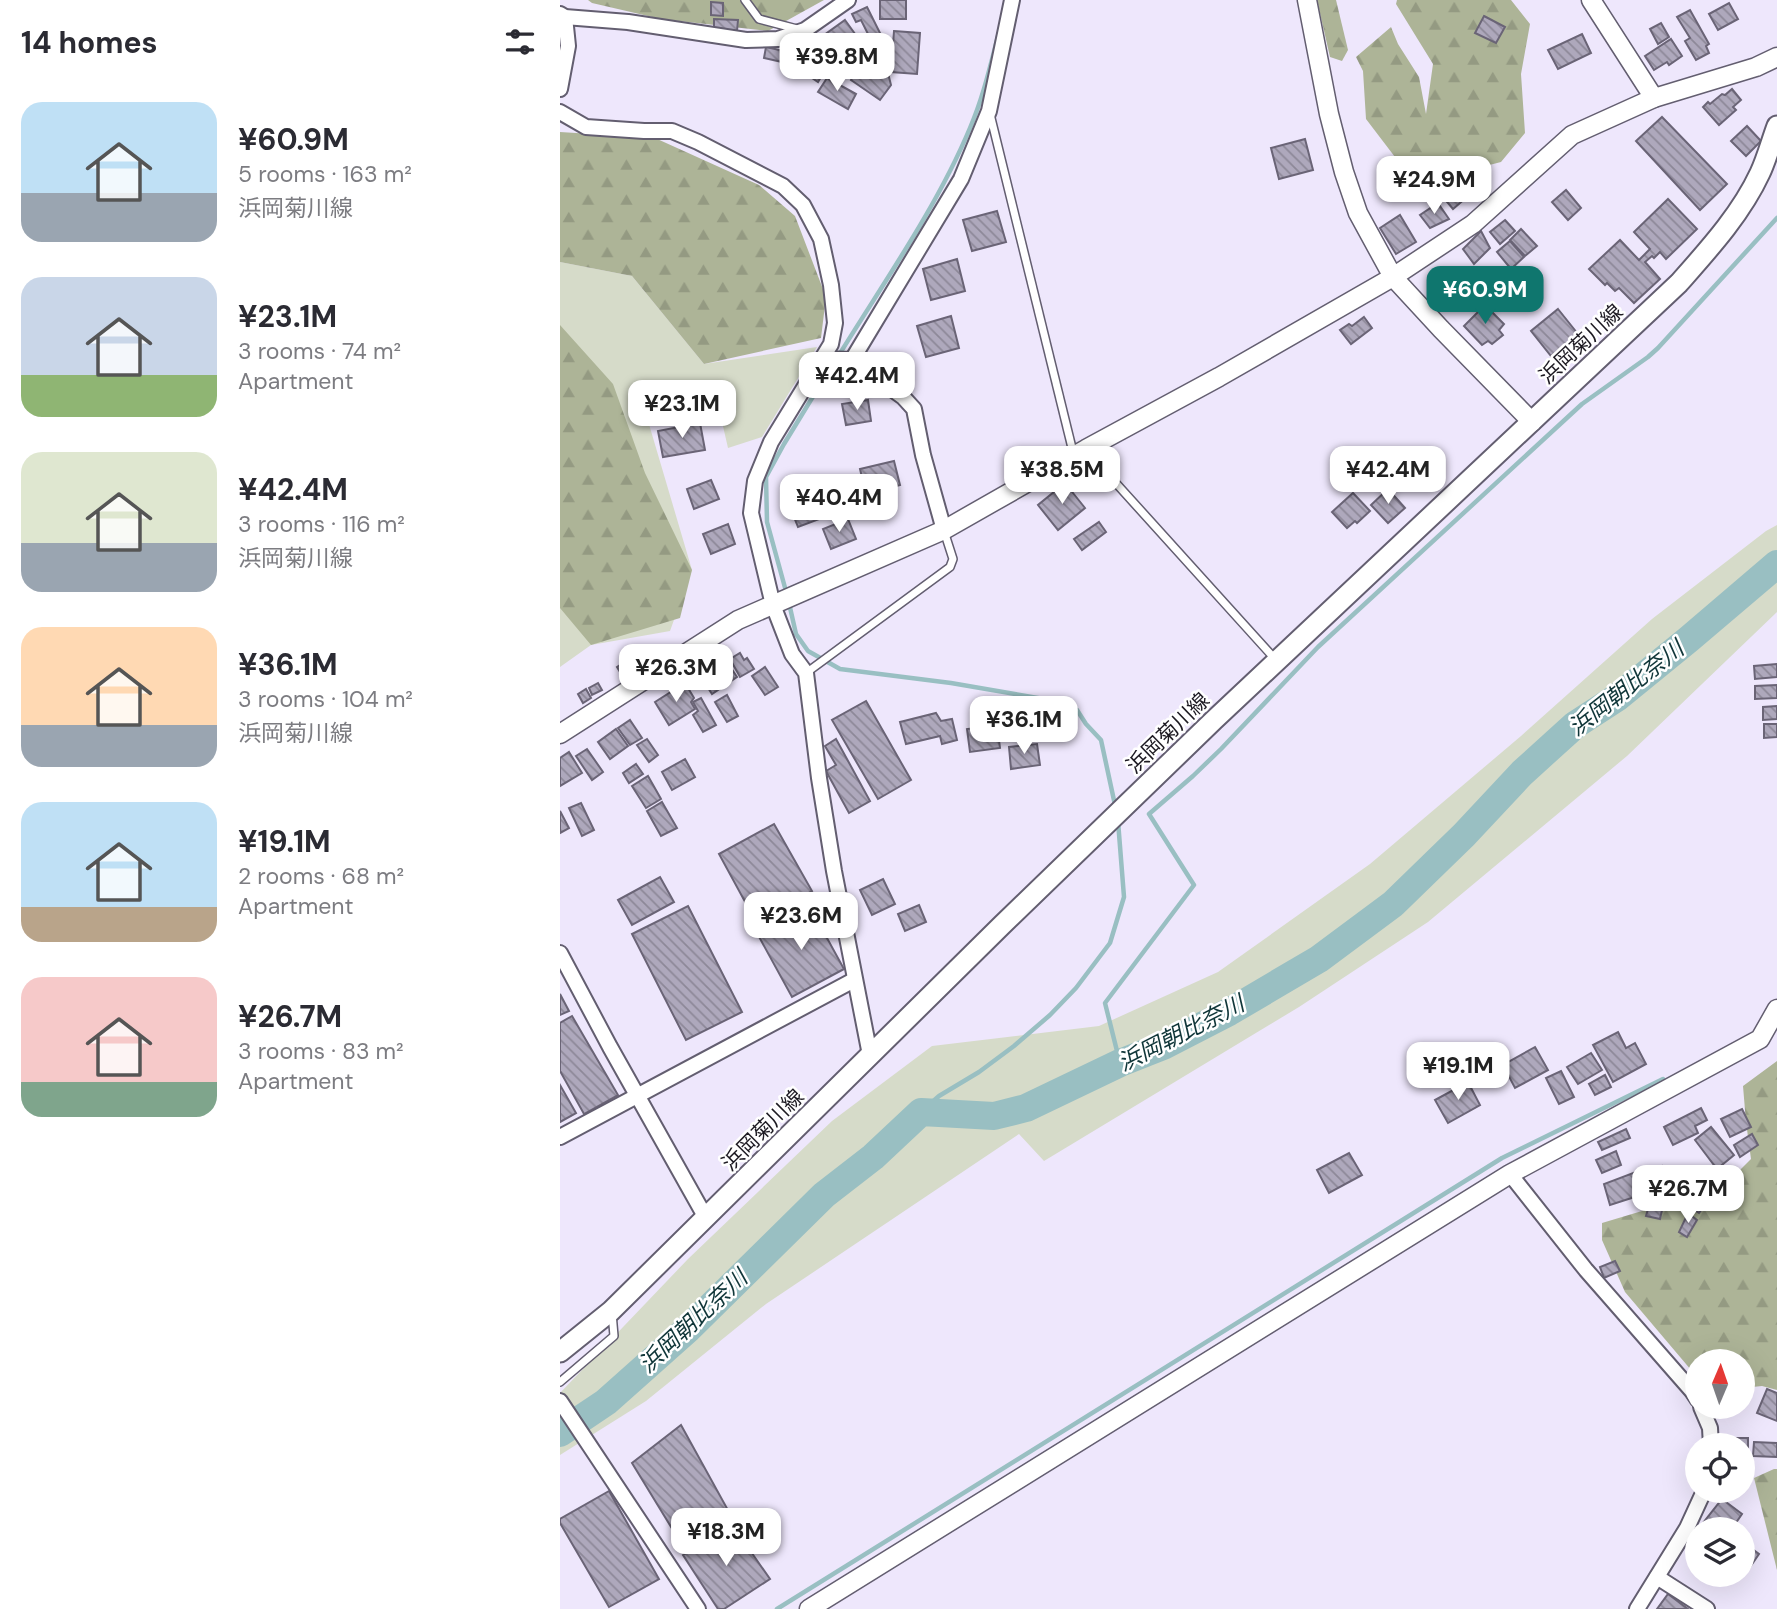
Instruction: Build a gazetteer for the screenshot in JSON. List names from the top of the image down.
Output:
{
  "streets": {
    "main road": ["浜岡菊川線"]
  },
  "water": ["浜岡朝比奈川"],
  "north": "top",
  "page": {
    "heading": "14 homes",
    "price": [
      "¥39.8M",
      "¥24.9M",
      "¥60.9M",
      "¥42.4M",
      "¥23.1M",
      "¥38.5M",
      "¥42.4M",
      "¥40.4M",
      "¥26.3M",
      "¥36.1M",
      "¥23.6M",
      "¥19.1M",
      "¥26.7M",
      "¥18.3M"
    ],
    "list": [
      {
        "name": "¥60.9M",
        "note": "5 rooms · 163 m² · 浜岡菊川線"
      },
      {
        "name": "¥23.1M",
        "note": "3 rooms · 74 m² · Apartment"
      },
      {
        "name": "¥42.4M",
        "note": "3 rooms · 116 m² · 浜岡菊川線"
      },
      {
        "name": "¥36.1M",
        "note": "3 rooms · 104 m² · 浜岡菊川線"
      },
      {
        "name": "¥19.1M",
        "note": "2 rooms · 68 m² · Apartment"
      },
      {
        "name": "¥26.7M",
        "note": "3 rooms · 83 m² · Apartment"
      }
    ]
  }
}
